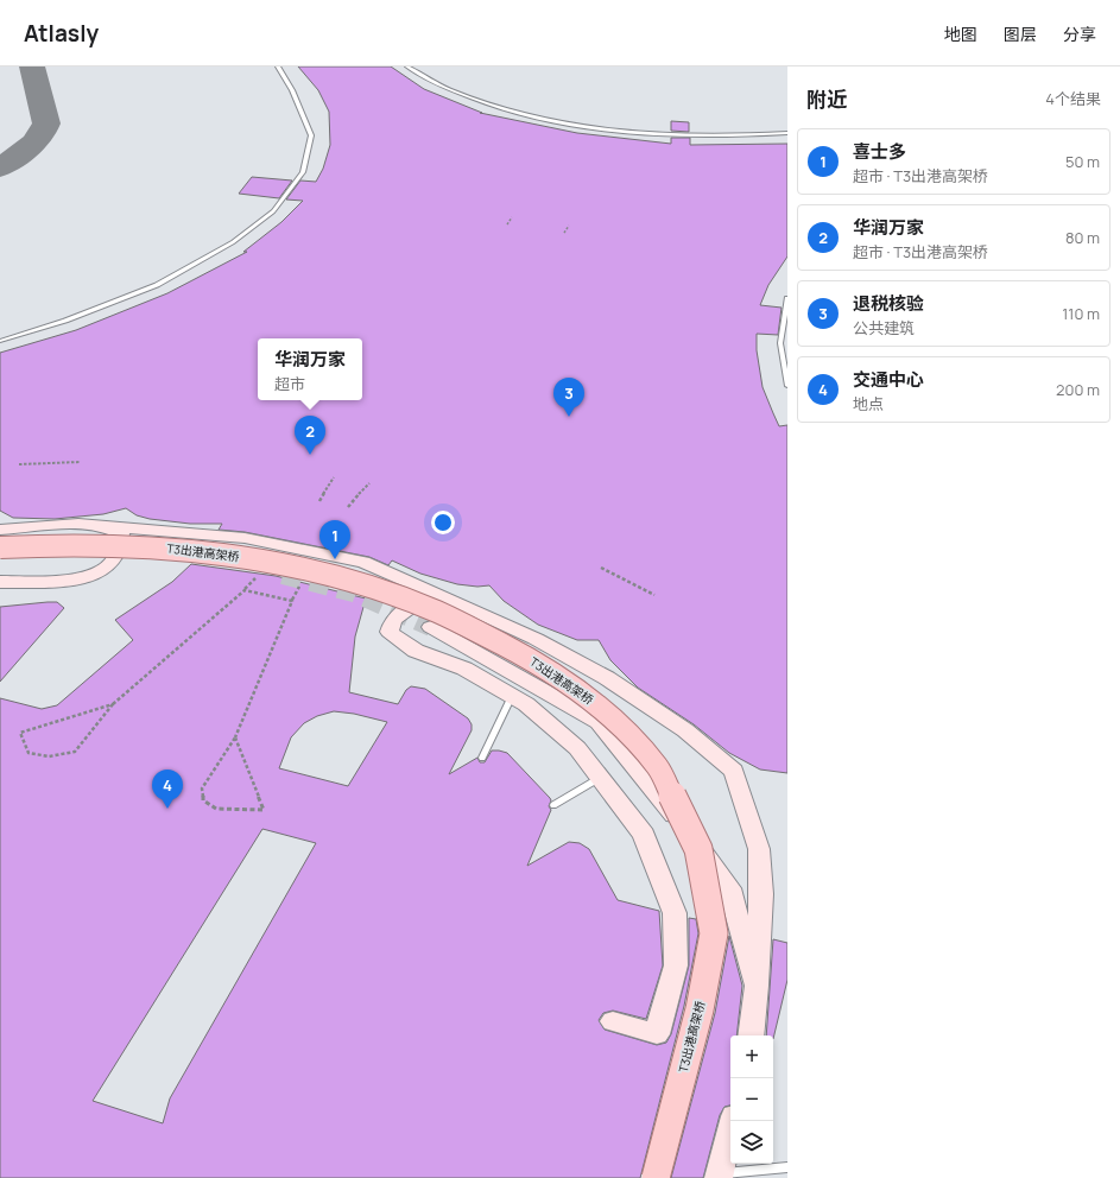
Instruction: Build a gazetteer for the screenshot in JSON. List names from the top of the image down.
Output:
{
  "streets": {
    "main road": ["T3出港高架桥"]
  },
  "page": {
    "header": "Atlasly",
    "nav": ["地图", "图层", "分享"],
    "heading": ["附近", "4个结果"],
    "list": [
      {
        "mark": "1",
        "name": "喜士多",
        "note": "超市 · T3出港高架桥",
        "value": "50 m"
      },
      {
        "mark": "2",
        "name": "华润万家",
        "note": "超市 · T3出港高架桥",
        "value": "80 m"
      },
      {
        "mark": "3",
        "name": "退税核验",
        "note": "公共建筑",
        "value": "110 m"
      },
      {
        "mark": "4",
        "name": "交通中心",
        "note": "地点",
        "value": "200 m"
      }
    ],
    "popup": ["华润万家", "超市"],
    "pins": [
      "3",
      "2",
      "1",
      "4"
    ],
    "map_buttons": ["+", "−"]
  }
}
